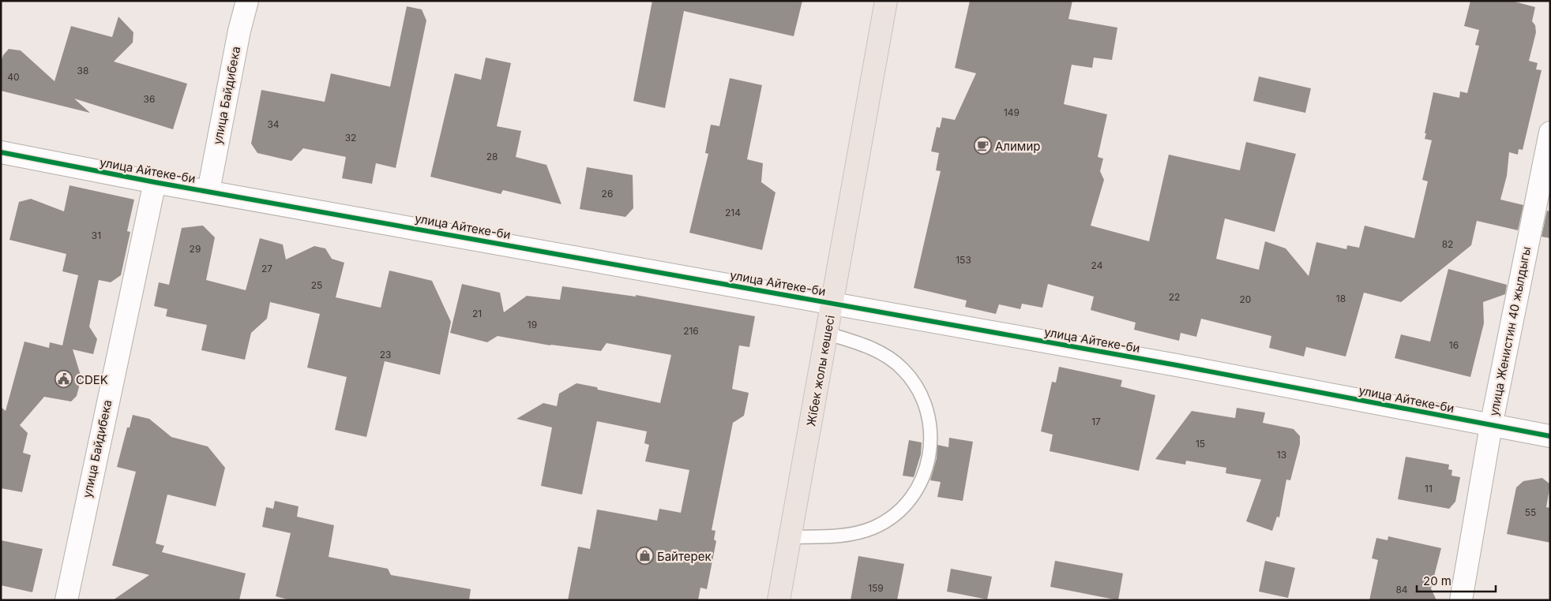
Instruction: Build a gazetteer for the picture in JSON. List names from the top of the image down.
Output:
{
  "streets": {
    "highway": ["Жібек жолы көшесі"],
    "street": ["улица Байдибека", "улица Айтеке-би", "улица Женистин 40 жылдыгы"]
  },
  "crossings": [
    ["улица Байдибека", "улица Айтеке-би"],
    ["улица Айтеке-би", "улица Женистин 40 жылдыгы"],
    ["улица Айтеке-би", "Жібек жолы көшесі"]
  ],
  "places": {
    "cafe": ["Алимир"],
    "public building": ["CDEK"],
    "shop": ["Байтерек"]
  },
  "house_numbers": [
    "38",
    "40",
    "36",
    "149",
    "34",
    "32",
    "28",
    "26",
    "214",
    "31",
    "82",
    "29",
    "153",
    "24",
    "27",
    "25",
    "22",
    "18",
    "20",
    "21",
    "19",
    "216",
    "16",
    "23",
    "17",
    "15",
    "13",
    "11",
    "55",
    "159",
    "84"
  ],
  "scale_bar": "20 m"
}
